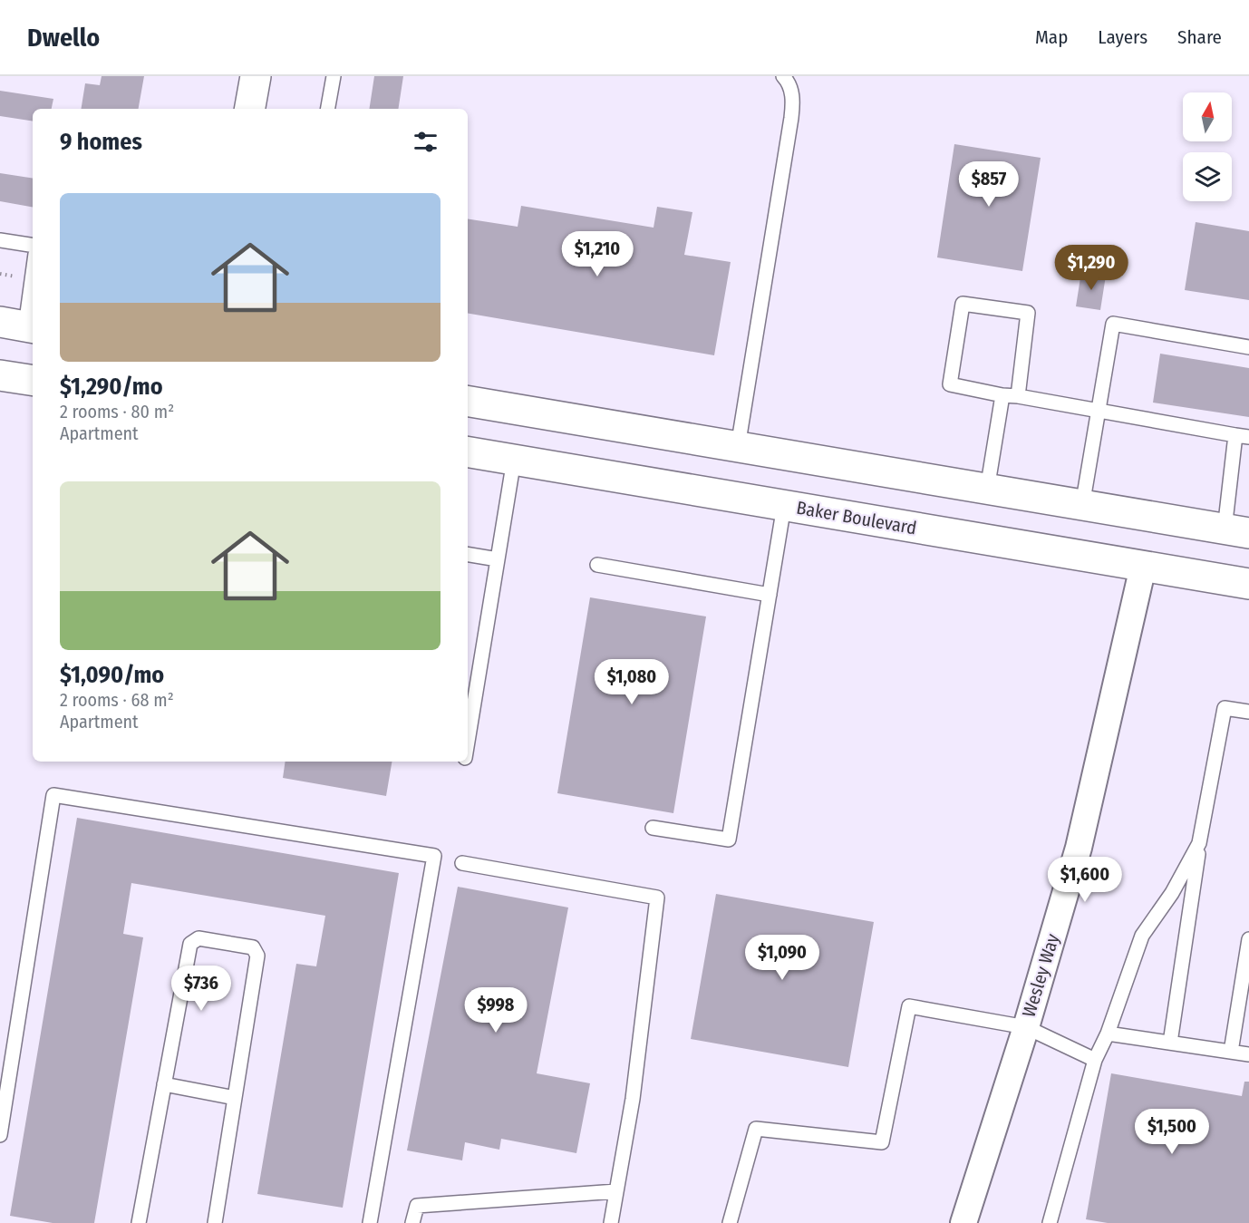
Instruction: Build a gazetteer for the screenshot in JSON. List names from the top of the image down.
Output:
{
  "streets": {
    "main road": ["Baker Boulevard"],
    "street": ["Wesley Way"]
  },
  "crossings": [
    ["Baker Boulevard", "Wesley Way"]
  ],
  "north": "top",
  "page": {
    "header": "Dwello",
    "nav": ["Map", "Layers", "Share"],
    "heading": "9 homes",
    "price": [
      "$857",
      "$1,210",
      "$1,290",
      "$1,080",
      "$1,600",
      "$1,090",
      "$736",
      "$998",
      "$1,500"
    ],
    "list": [
      {
        "name": "$1,290/mo",
        "note": "2 rooms · 80 m² · Apartment"
      },
      {
        "name": "$1,090/mo",
        "note": "2 rooms · 68 m² · Apartment"
      }
    ]
  }
}
